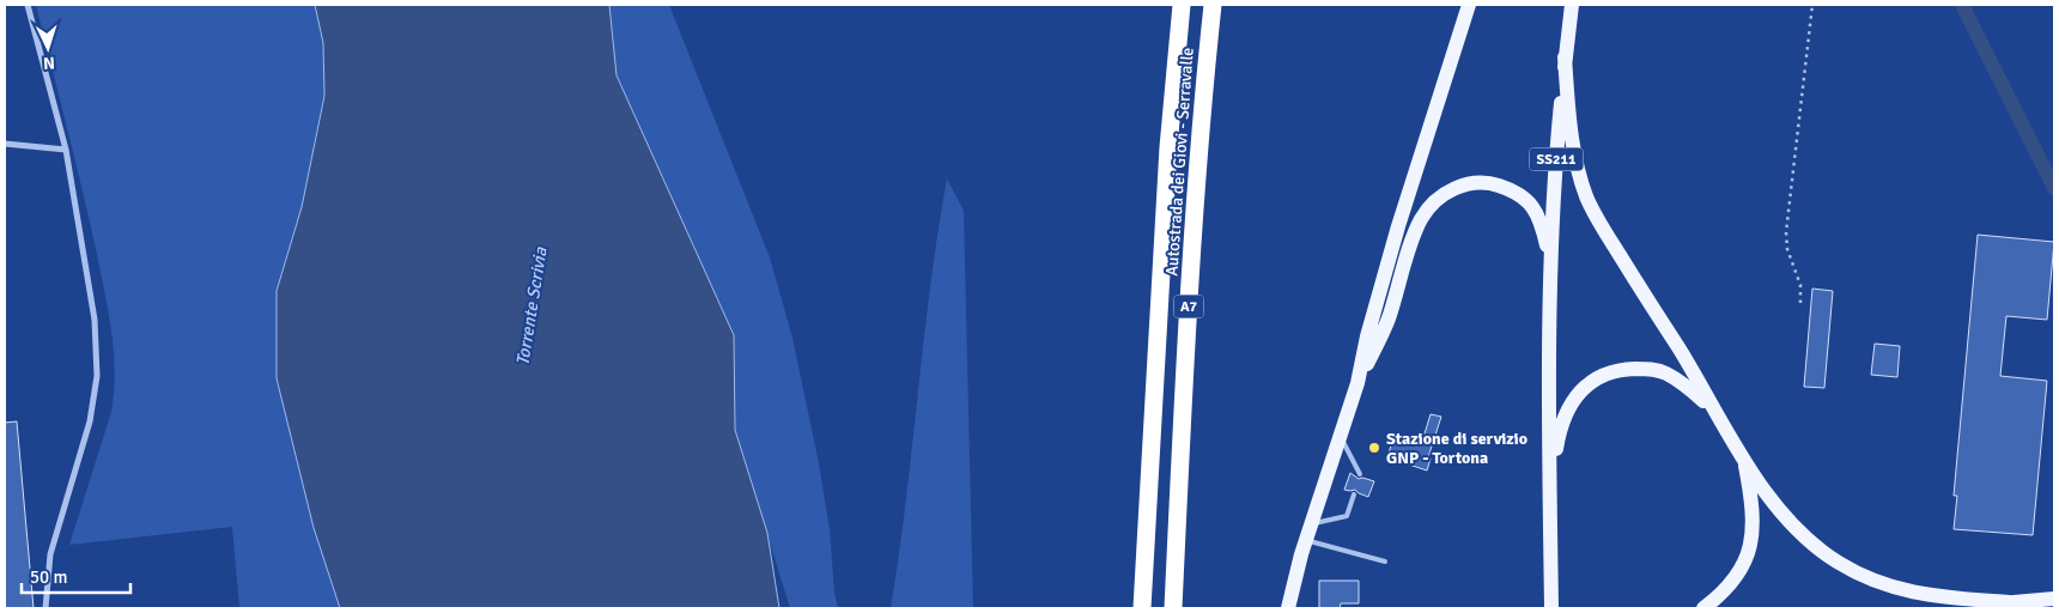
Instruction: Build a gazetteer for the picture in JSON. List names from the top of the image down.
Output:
{
  "streets": {
    "highway": ["Autostrada dei Giovi - Serravalle", "A7"],
    "main road": ["SS211"]
  },
  "water": ["Torrente Scrivia"],
  "places": ["Stazione di servizio GNP - Tortona"],
  "scale_bar": "50 m",
  "north": "bottom"
}
